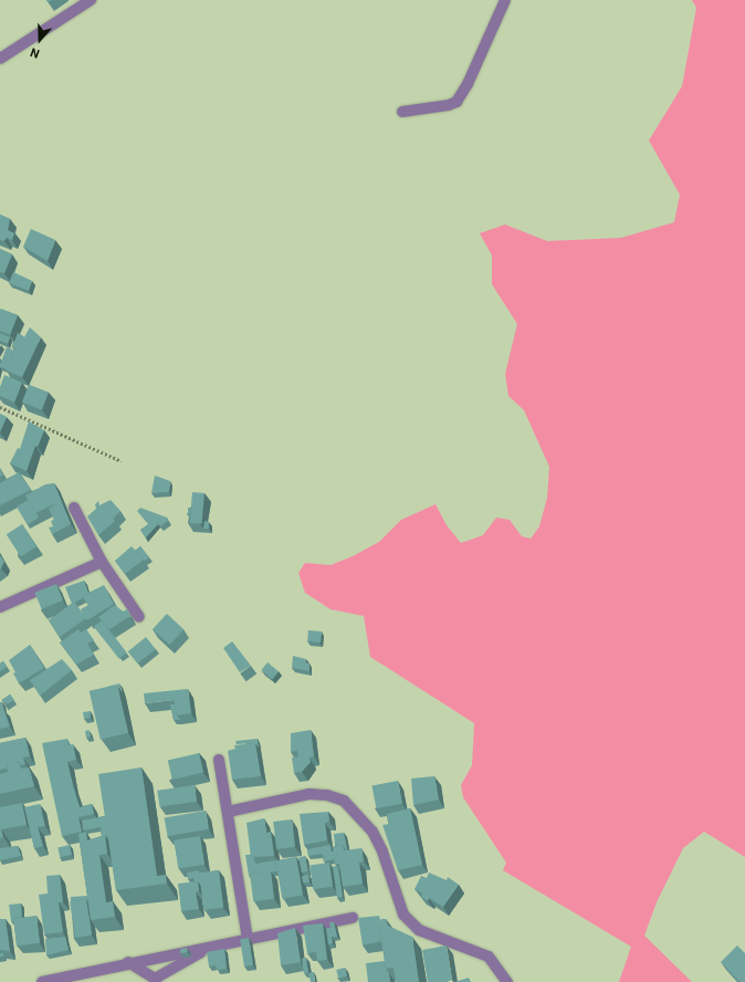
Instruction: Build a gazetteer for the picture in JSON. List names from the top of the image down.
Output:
{
  "north": "bottom"
}
